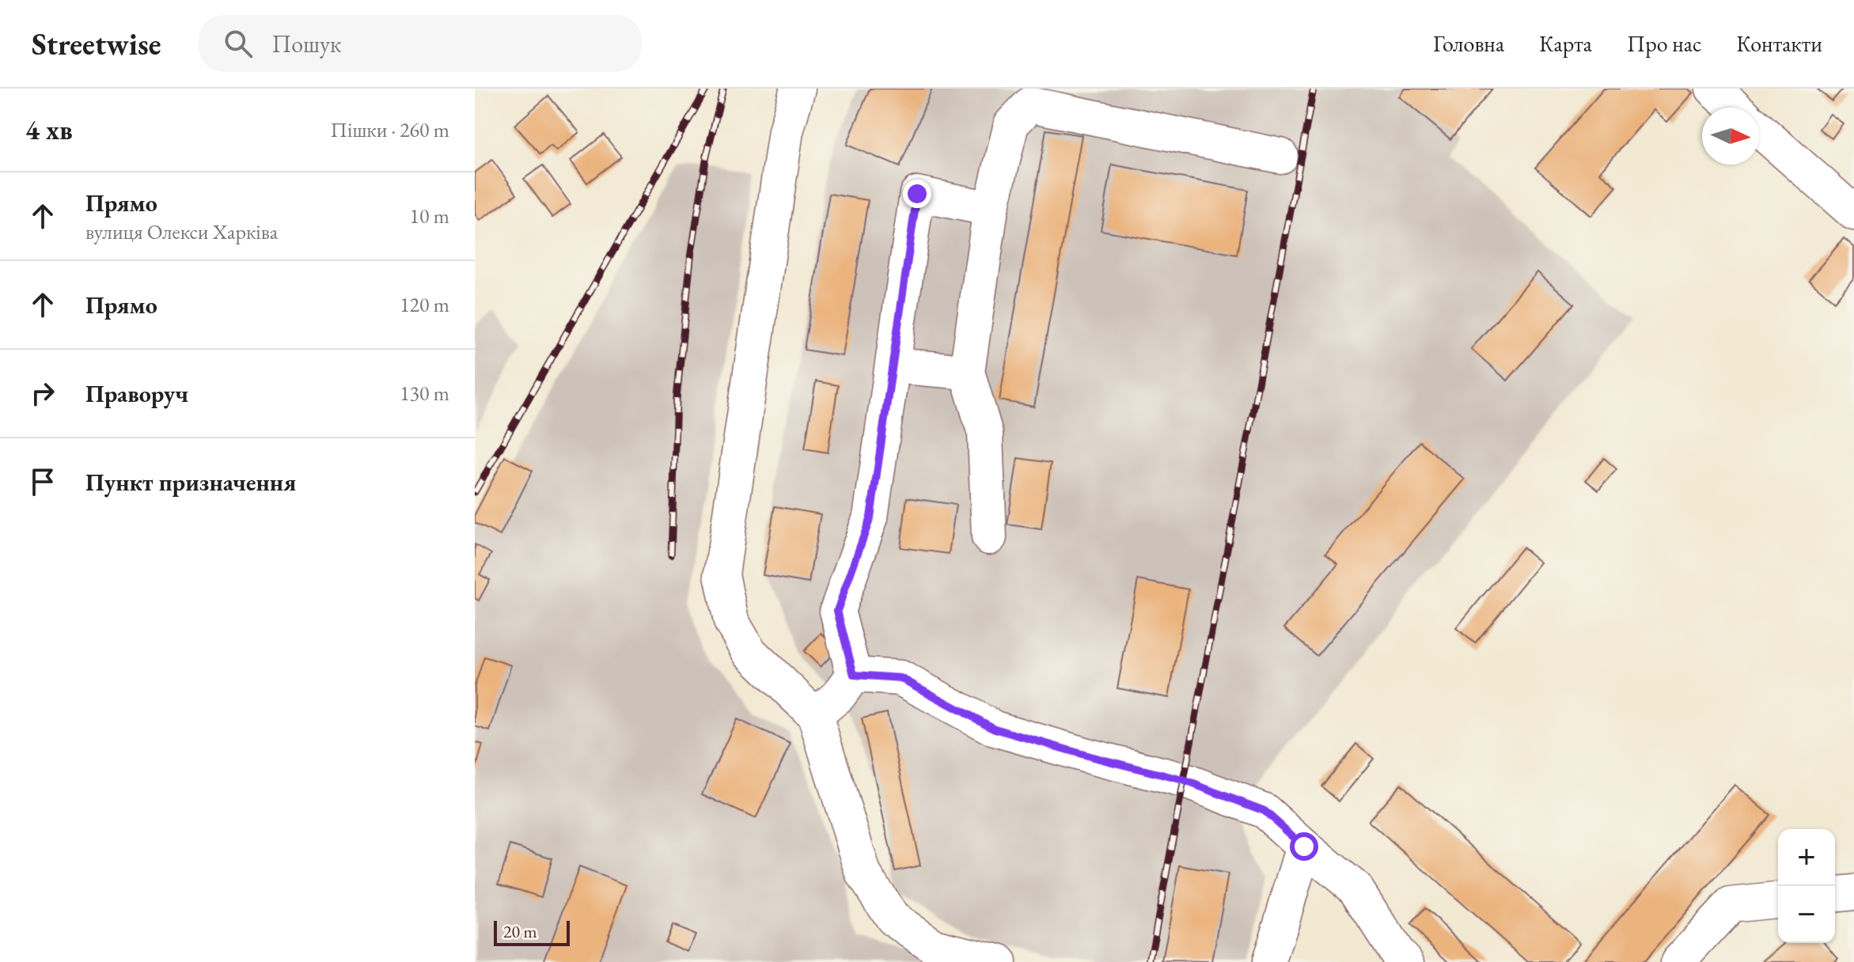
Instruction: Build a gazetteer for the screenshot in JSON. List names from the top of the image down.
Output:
{
  "scale_bar": "20 m",
  "north": "right",
  "page": {
    "header": "Streetwise",
    "search": "Пошук",
    "nav": [
      "Головна",
      "Карта",
      "Про нас",
      "Контакти"
    ],
    "heading": ["4 хв", "Пішки · 260 m"],
    "list": [
      ["Прямо", "вулиця Олекси Харківа", "10 m"],
      ["Прямо", "120 m"],
      ["Праворуч", "130 m"],
      "Пункт призначення"
    ],
    "map_buttons": ["+", "−"],
    "scale": "20 m"
  }
}
